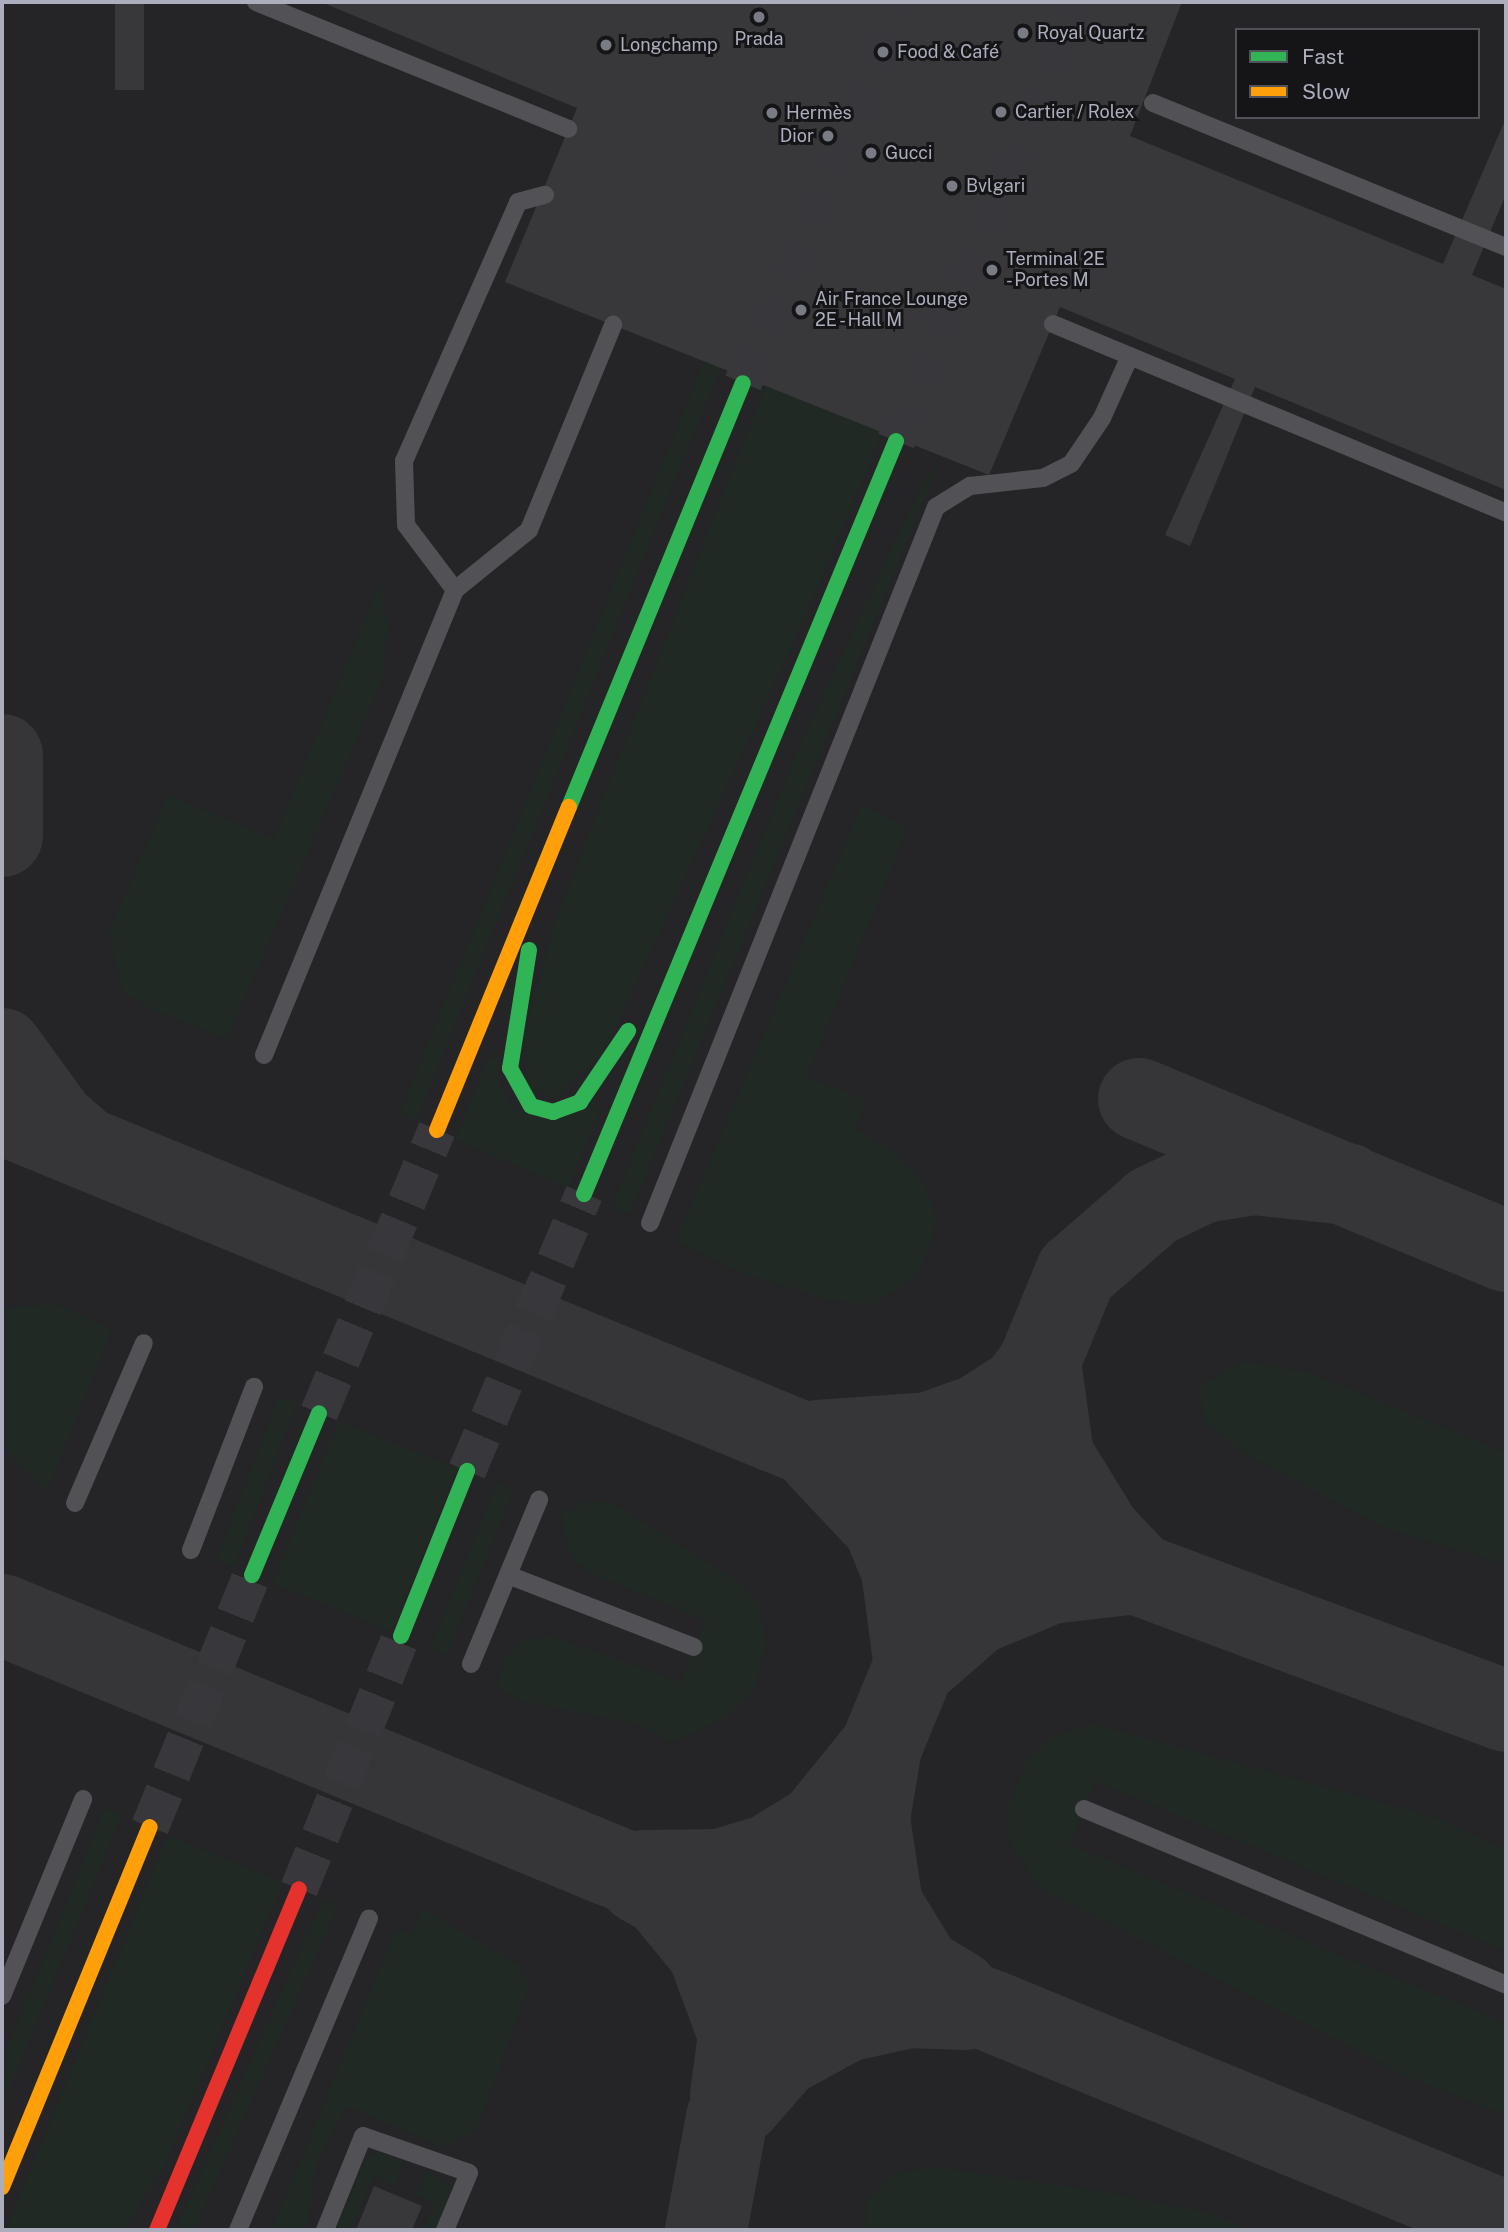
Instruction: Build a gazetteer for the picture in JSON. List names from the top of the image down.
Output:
{
  "places": [
    "Prada",
    "Royal Quartz",
    "Longchamp",
    "Food & Café",
    "Cartier / Rolex",
    "Hermès",
    "Dior",
    "Gucci",
    "Bvlgari",
    "Terminal 2E - Portes M",
    "Air France Lounge 2E - Hall M"
  ],
  "legend": ["Fast", "Slow"]
}
